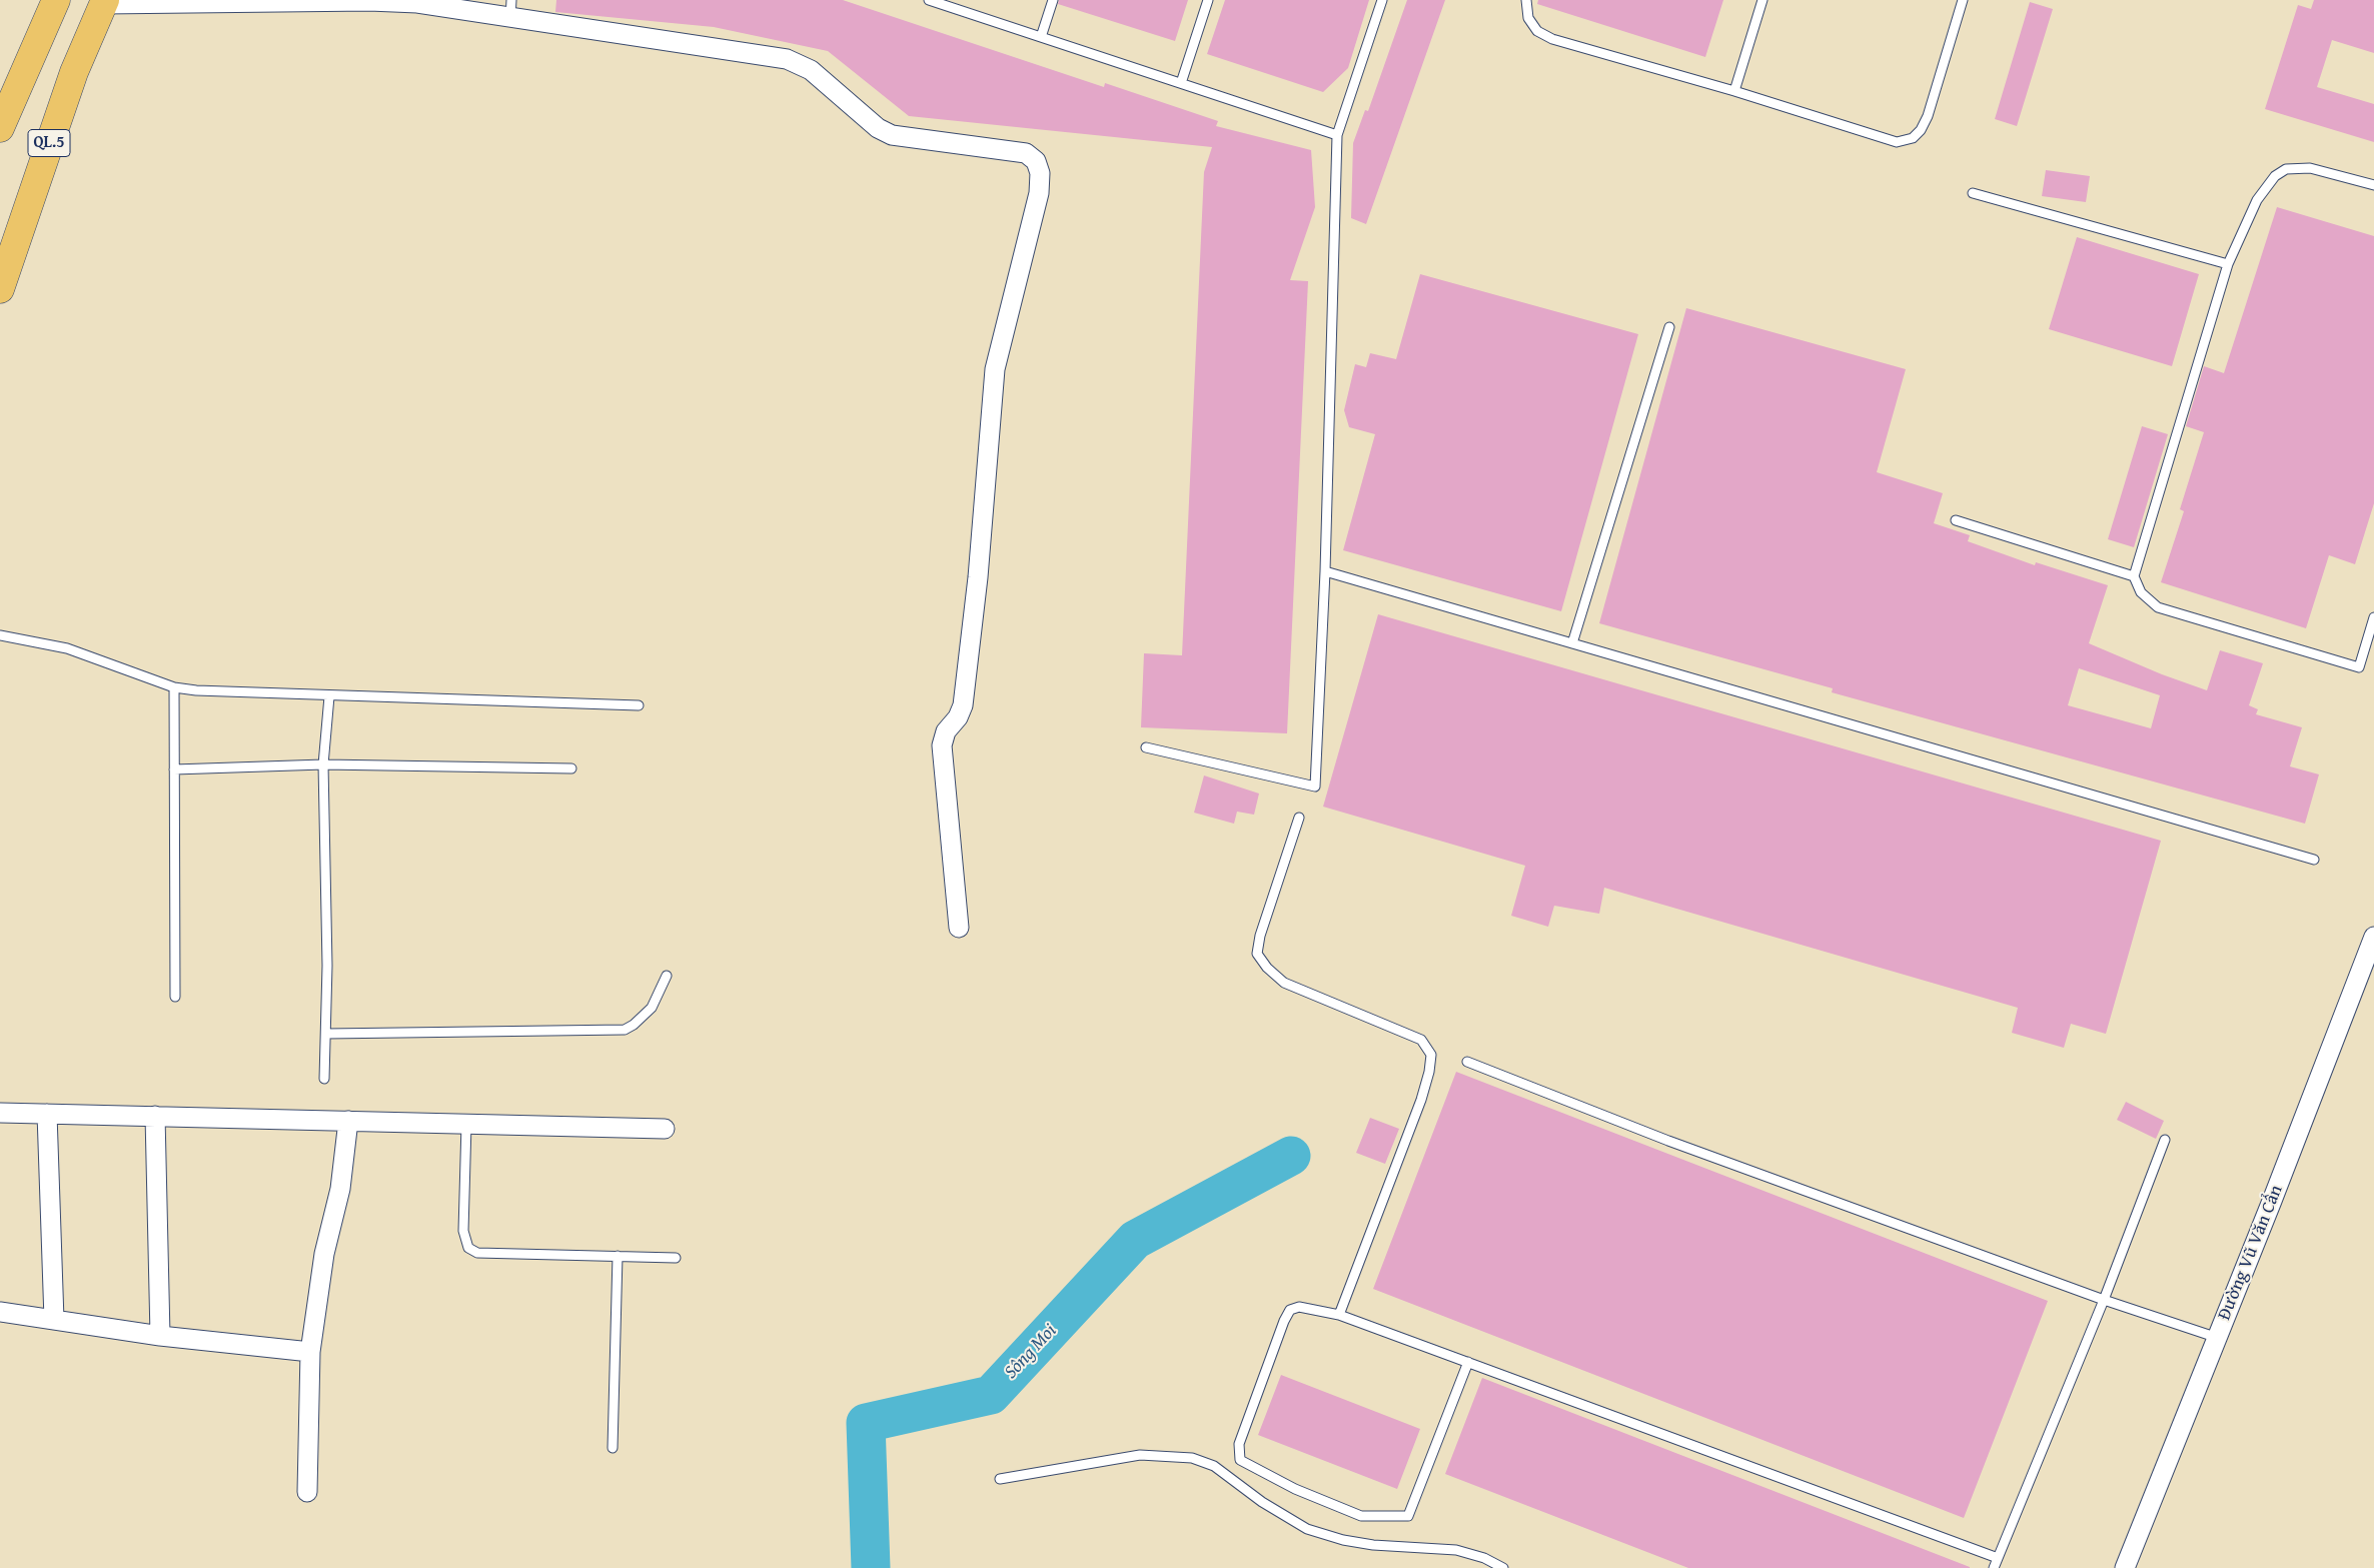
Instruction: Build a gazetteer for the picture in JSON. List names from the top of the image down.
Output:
{
  "streets": {
    "highway": ["QL.5"],
    "street": ["Đường Vũ Văn Cẩn"]
  },
  "water": ["Sông Moi"]
}
